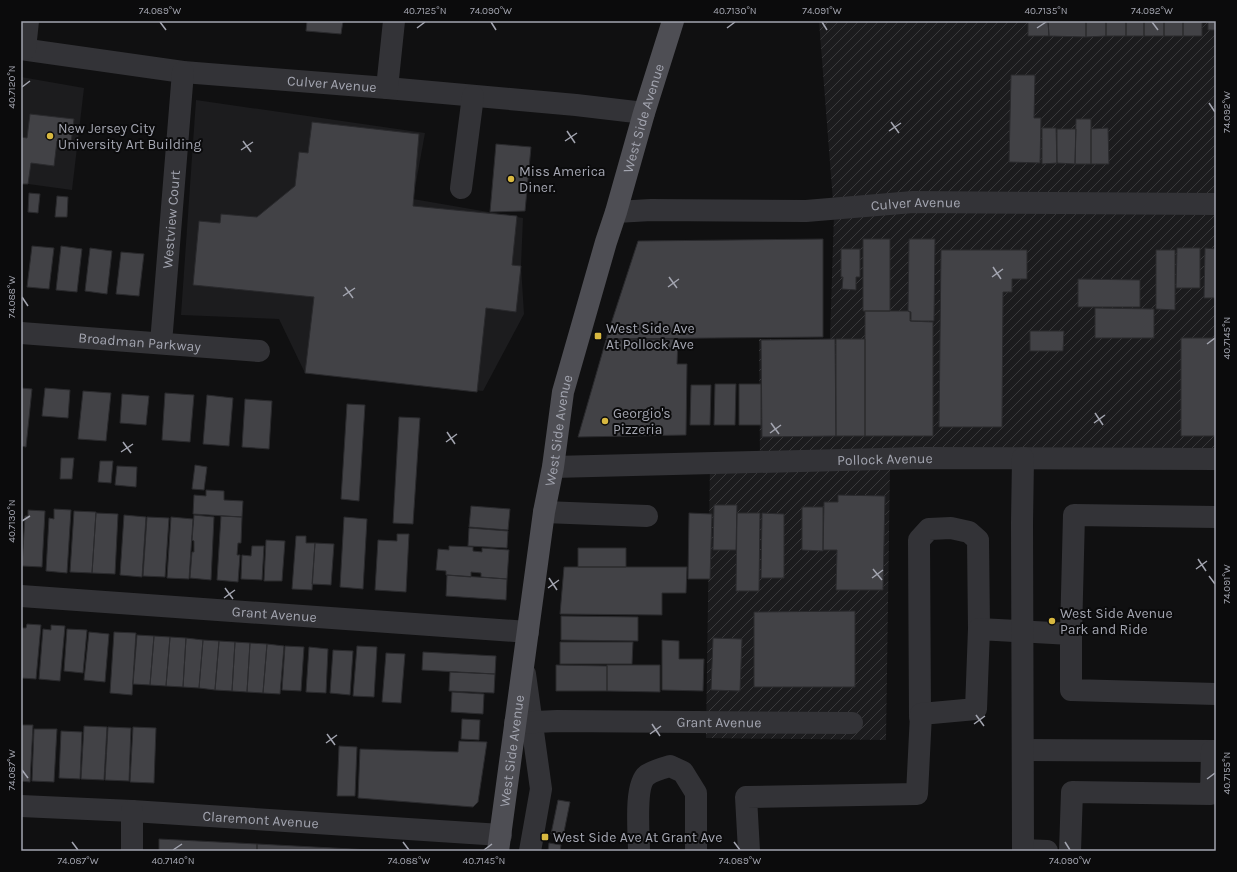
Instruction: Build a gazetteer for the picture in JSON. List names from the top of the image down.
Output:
{
  "streets": {
    "main road": ["West Side Avenue"],
    "street": [
      "Culver Avenue",
      "Westview Court",
      "Broadman Parkway",
      "Pollock Avenue",
      "Grant Avenue",
      "Claremont Avenue"
    ]
  },
  "crossings": [
    ["Culver Avenue", "West Side Avenue"],
    ["Culver Avenue", "Westview Court"],
    ["West Side Avenue", "Pollock Avenue"],
    ["West Side Avenue", "Grant Avenue"],
    ["West Side Avenue", "Claremont Avenue"],
    ["Westview Court", "Broadman Parkway"]
  ],
  "places": {
    "other": [
      "New Jersey City University Art Building",
      "Miss America Diner.",
      "Georgio's Pizzeria",
      "West Side Avenue Park and Ride"
    ],
    "transit": ["West Side Ave At Pollock Ave", "West Side Ave At Grant Ave"]
  },
  "coordinates": [
    "74.089°W",
    "40.7125°N",
    "74.090°W",
    "40.7130°N",
    "74.091°W",
    "40.7135°N",
    "74.092°W",
    "40.7120°N",
    "74.088°W",
    "40.7145°N",
    "74.087°W",
    "40.7155°N",
    "40.7140°N"
  ]
}
